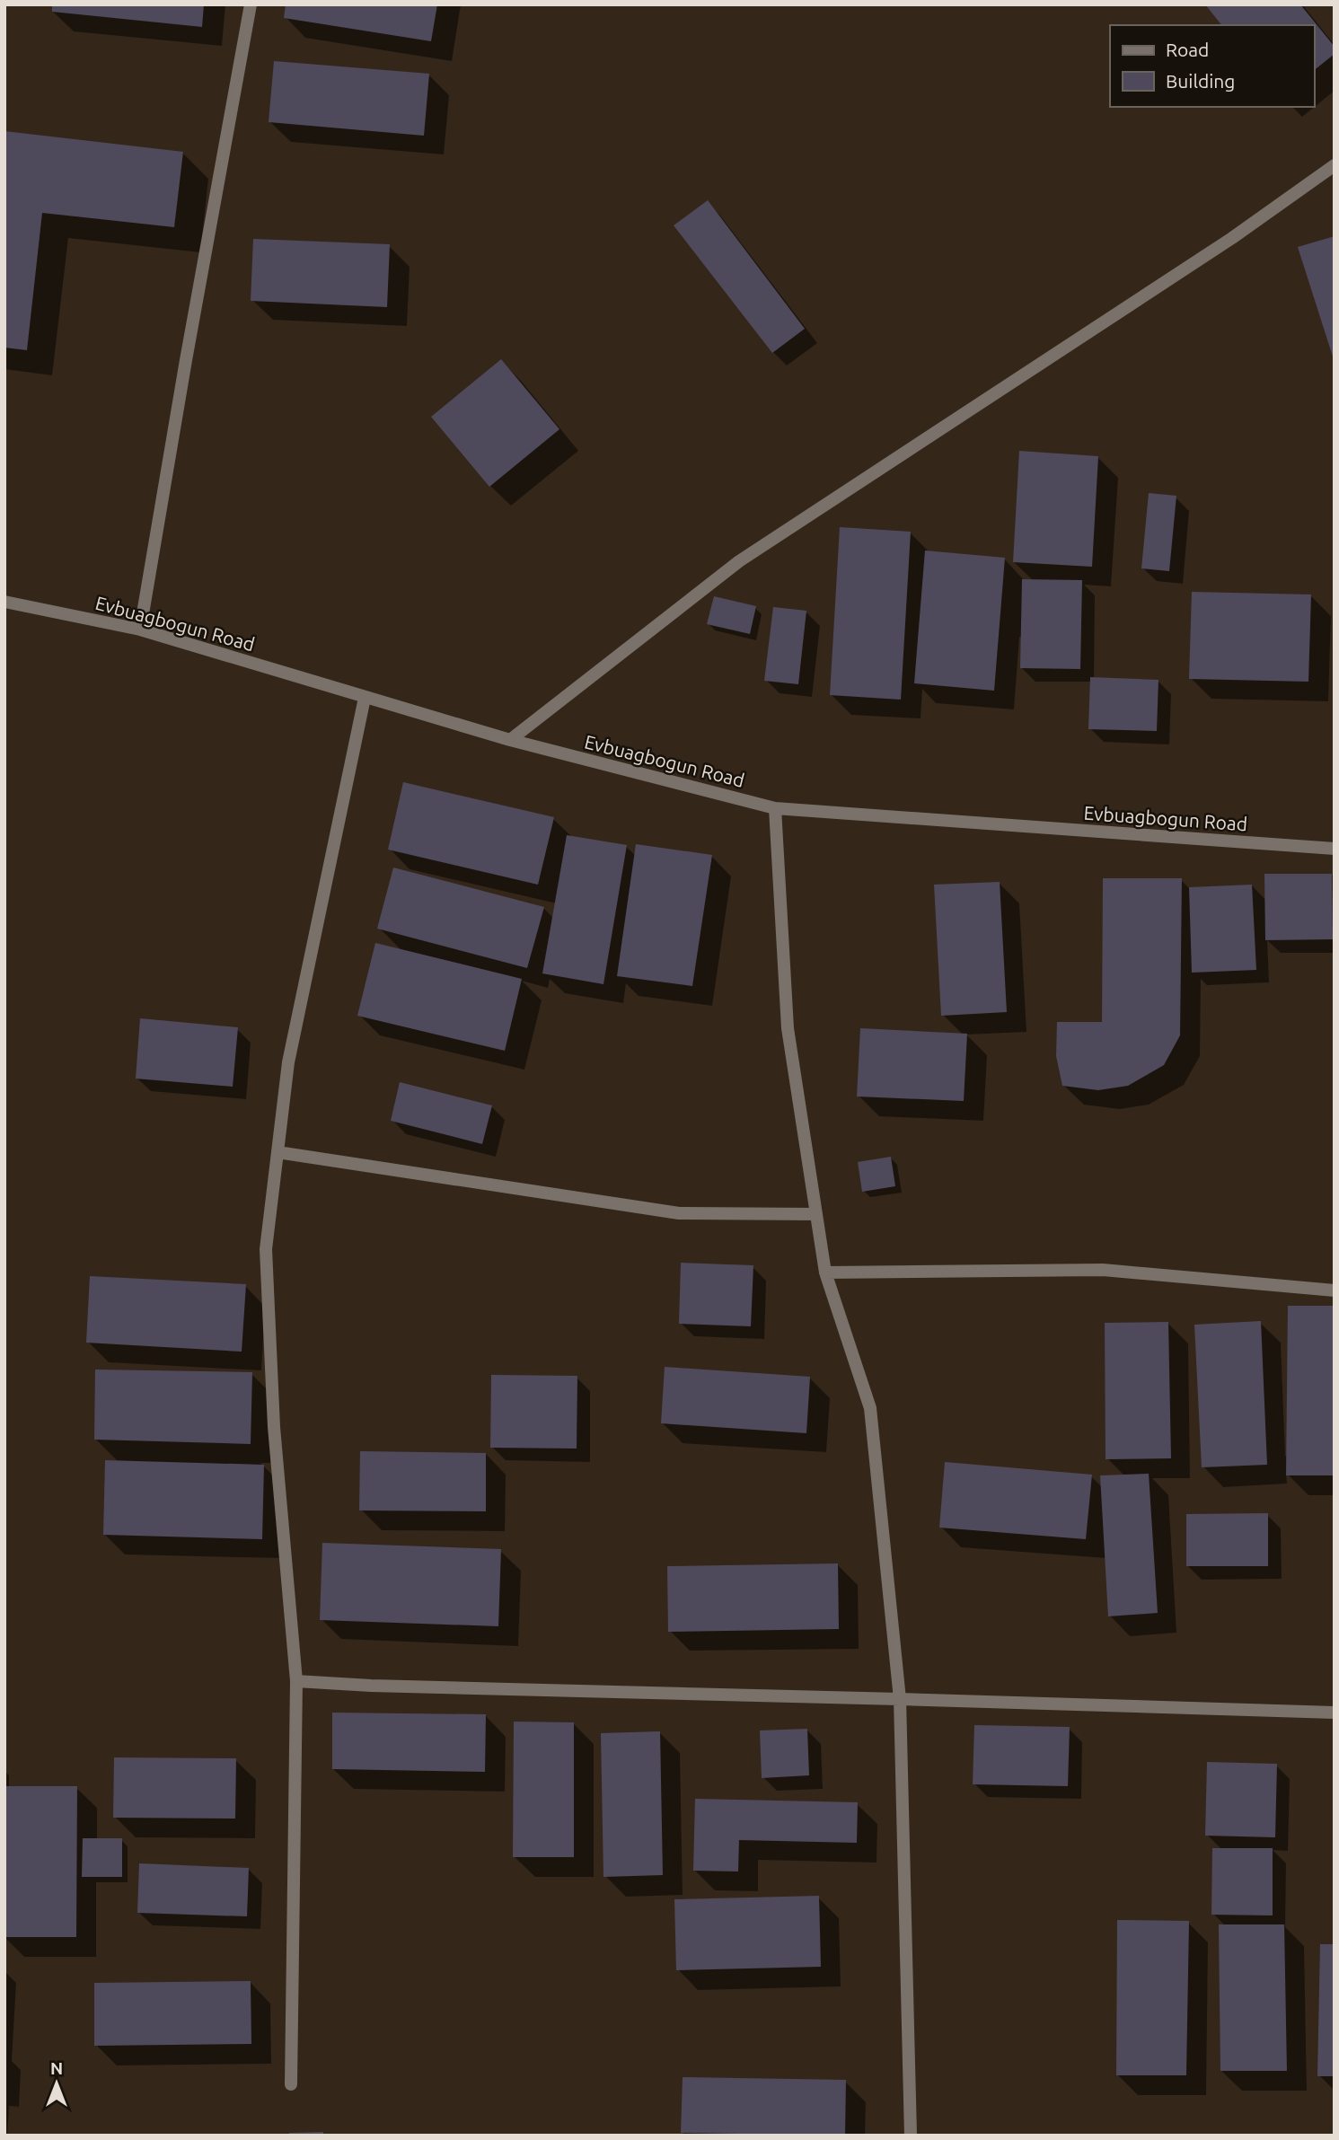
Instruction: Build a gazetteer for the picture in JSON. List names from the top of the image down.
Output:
{
  "streets": {
    "street": ["Evbuagbogun Road"]
  },
  "legend": ["Road", "Building"],
  "north": "top"
}
